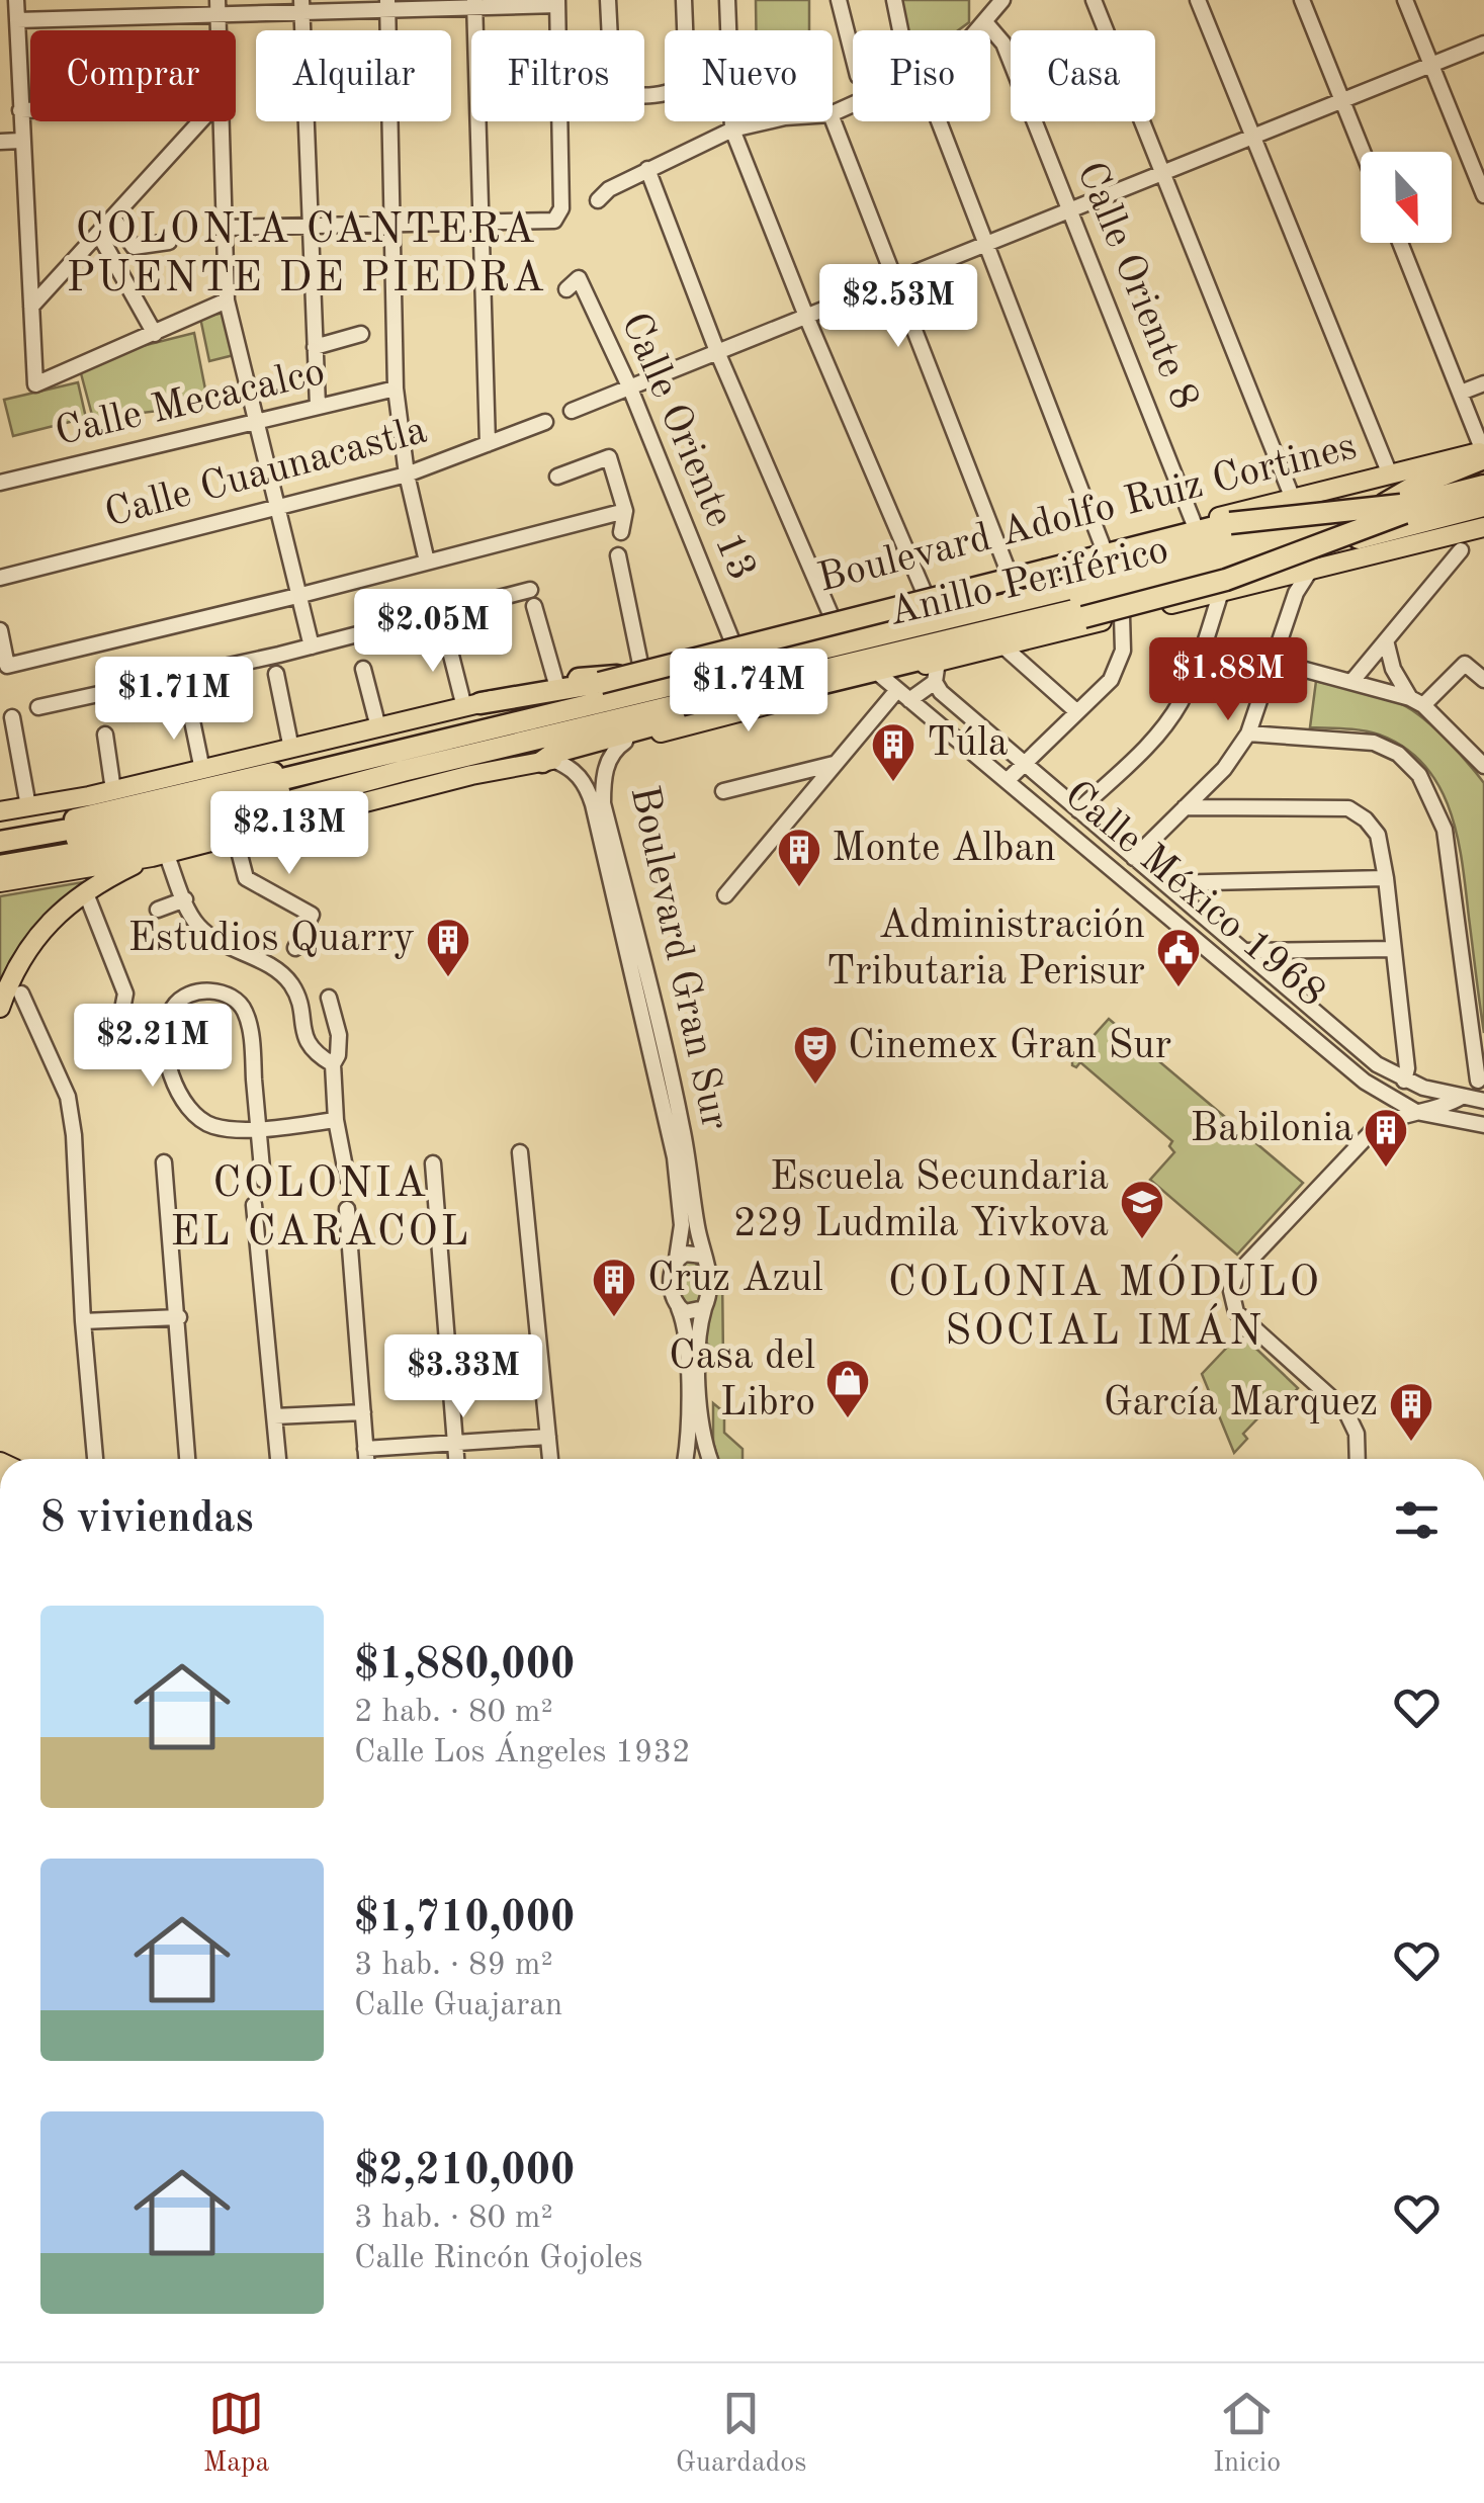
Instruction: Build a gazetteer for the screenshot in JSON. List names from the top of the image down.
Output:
{
  "streets": {
    "highway": ["Anillo Periférico"],
    "main road": ["Boulevard Adolfo Ruiz Cortines"],
    "street": [
      "Calle Oriente 8",
      "Calle Mecacalco",
      "Calle Oriente 13",
      "Calle Cuaunacastla",
      "Calle México 1968",
      "Boulevard Gran Sur"
    ]
  },
  "crossings": [
    ["Calle Oriente 8", "Boulevard Adolfo Ruiz Cortines"],
    ["Calle Oriente 13", "Boulevard Adolfo Ruiz Cortines"]
  ],
  "districts": ["COLONIA CANTERA PUENTE DE PIEDRA", "COLONIA EL CARACOL", "COLONIA MÓDULO SOCIAL IMÁN"],
  "places": {
    "building": [
      "Túla",
      "Monte Alban",
      "Estudios Quarry",
      "Babilonia",
      "Cruz Azul",
      "García Marquez"
    ],
    "public building": ["Administración Tributaria Perisur"],
    "theatre": ["Cinemex Gran Sur"],
    "school or university": ["Escuela Secundaria 229 Ludmila Yivkova"],
    "shop": ["Casa del Libro"]
  },
  "north": "bottom",
  "page": {
    "chip": [
      "Comprar",
      "Alquilar",
      "Filtros",
      "Nuevo",
      "Piso",
      "Casa"
    ],
    "price": [
      "$2.53M",
      "$2.05M",
      "$1.88M",
      "$1.74M",
      "$1.71M",
      "$2.13M",
      "$2.21M",
      "$3.33M"
    ],
    "heading": "8 viviendas",
    "list": [
      {
        "name": "$1,880,000",
        "note": "2 hab. · 80 m² · Calle Los Ángeles 1932"
      },
      {
        "name": "$1,710,000",
        "note": "3 hab. · 89 m² · Calle Guajaran"
      },
      {
        "name": "$2,210,000",
        "note": "3 hab. · 80 m² · Calle Rincón Gojoles"
      }
    ],
    "tabs": ["Mapa", "Guardados", "Inicio"]
  }
}
